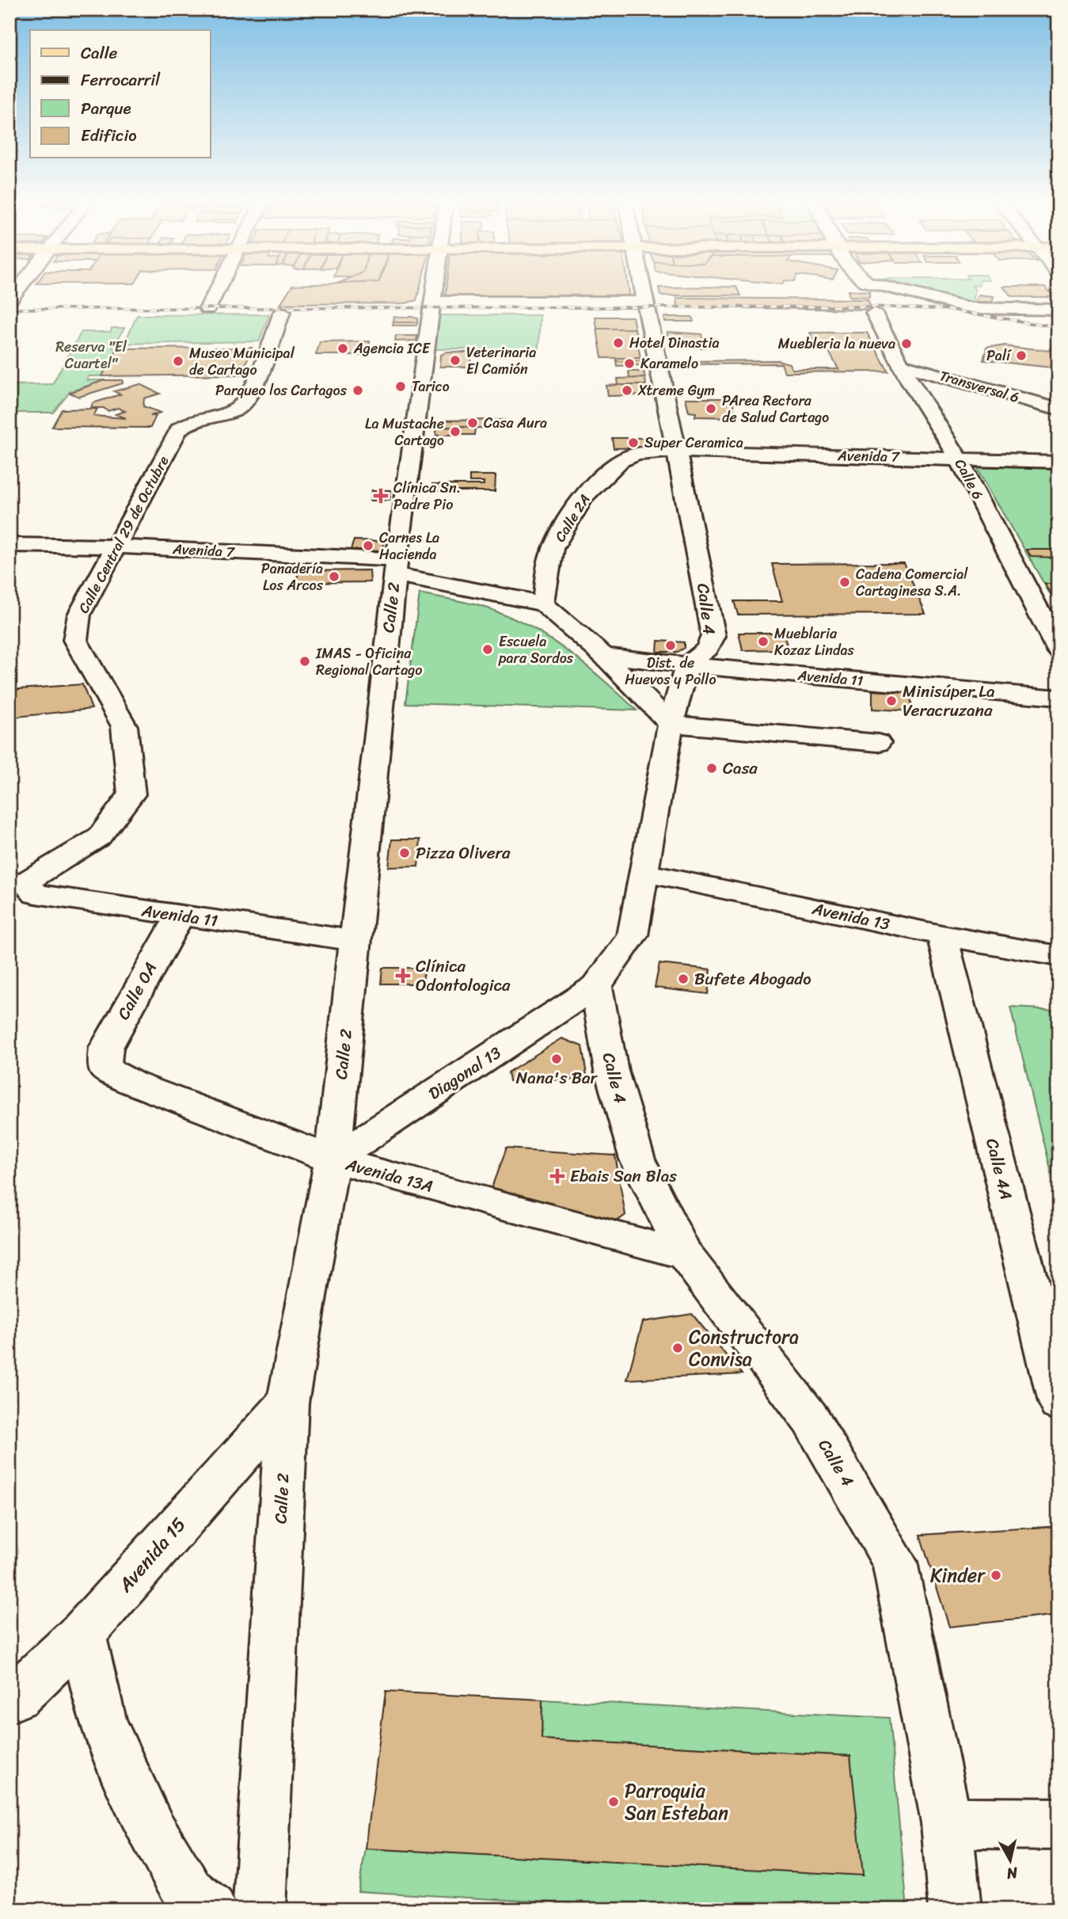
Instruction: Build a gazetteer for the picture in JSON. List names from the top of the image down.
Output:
{
  "streets": {
    "street": [
      "Transversal 6",
      "Avenida 7",
      "Calle 6",
      "Calle 2A",
      "Calle Central 29 de Octubre",
      "Calle 2",
      "Calle 4",
      "Avenida 11",
      "Avenida 13",
      "Calle 0A",
      "Diagonal 13",
      "Calle 4A",
      "Avenida 13A",
      "Avenida 15"
    ]
  },
  "crossings": [
    ["Transversal 6", "Calle 6"],
    ["Avenida 7", "Calle 6"],
    ["Avenida 7", "Calle 2A"],
    ["Avenida 7", "Calle Central 29 de Octubre"],
    ["Avenida 7", "Calle 2"],
    ["Avenida 7", "Calle 4"],
    ["Calle 2A", "Calle 4"],
    ["Calle Central 29 de Octubre", "Avenida 11"],
    ["Calle 2", "Avenida 11"],
    ["Calle 2", "Diagonal 13"],
    ["Calle 2", "Avenida 13A"],
    ["Calle 2", "Avenida 15"],
    ["Calle 4", "Avenida 11"],
    ["Calle 4", "Diagonal 13"],
    ["Calle 4", "Avenida 13A"],
    ["Avenida 11", "Calle 0A"],
    ["Avenida 13", "Calle 4A"],
    ["Calle 0A", "Avenida 13A"],
    ["Diagonal 13", "Avenida 13A"]
  ],
  "parks": ["Reserva \"El Cuartel\""],
  "places": {
    "other": [
      "Hotel Dinastia",
      "Muebleria la nueva",
      "Agencia ICE",
      "Palí",
      "Veterinaria El Camión",
      "Museo Municipal de Cartago",
      "Karamelo",
      "Tarico",
      "Parqueo los Cartagos",
      "Xtreme Gym",
      "PArea Rectora de Salud Cartago",
      "Casa Aura",
      "La Mustache Cartago",
      "Super Ceramica",
      "Carnes La Hacienda",
      "Panadería Los Arcos",
      "Cadena Comercial Cartaginesa S.A.",
      "Mueblaria Kozaz Lindas",
      "Dist. de Huevos y Pollo",
      "Escuela para Sordos",
      "IMAS - Oficina Regional Cartago",
      "Minisúper La Veracruzana",
      "Casa",
      "Pizza Olivera",
      "Bufete Abogado",
      "Nana's Bar",
      "Constructora Convisa",
      "Kinder",
      "Parroquia San Esteban"
    ],
    "health": ["Clínica Sn. Padre Pio", "Clínica Odontologica", "Ebais San Blas"]
  },
  "legend": [
    "Calle",
    "Ferrocarril",
    "Parque",
    "Edificio"
  ],
  "north": "bottom"
}
